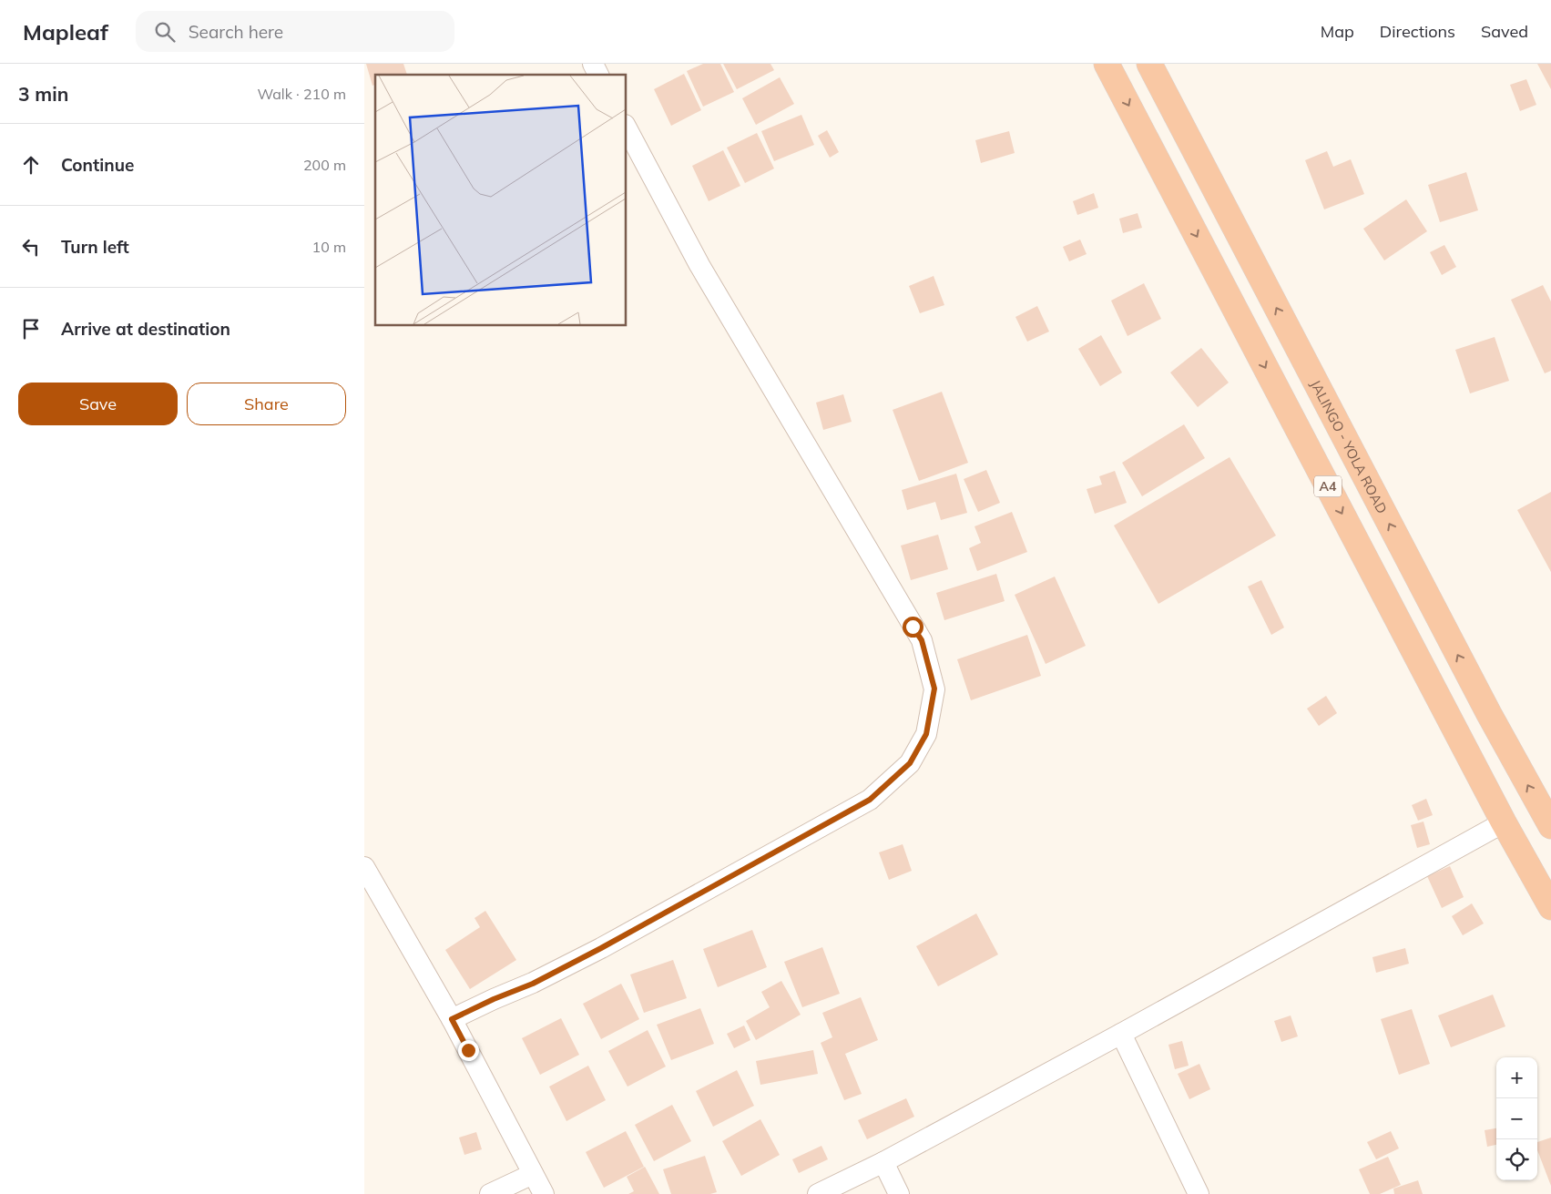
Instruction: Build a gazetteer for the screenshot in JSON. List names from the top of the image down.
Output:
{
  "streets": {
    "highway": ["JALINGO - YOLA ROAD", "A4"]
  },
  "page": {
    "header": "Mapleaf",
    "search": "Search here",
    "nav": ["Map", "Directions", "Saved"],
    "heading": ["3 min", "Walk · 210 m"],
    "list": [
      ["Continue", "200 m"],
      ["Turn left", "10 m"],
      "Arrive at destination"
    ],
    "buttons": ["Save", "Share"],
    "map_buttons": ["+", "−"]
  }
}
